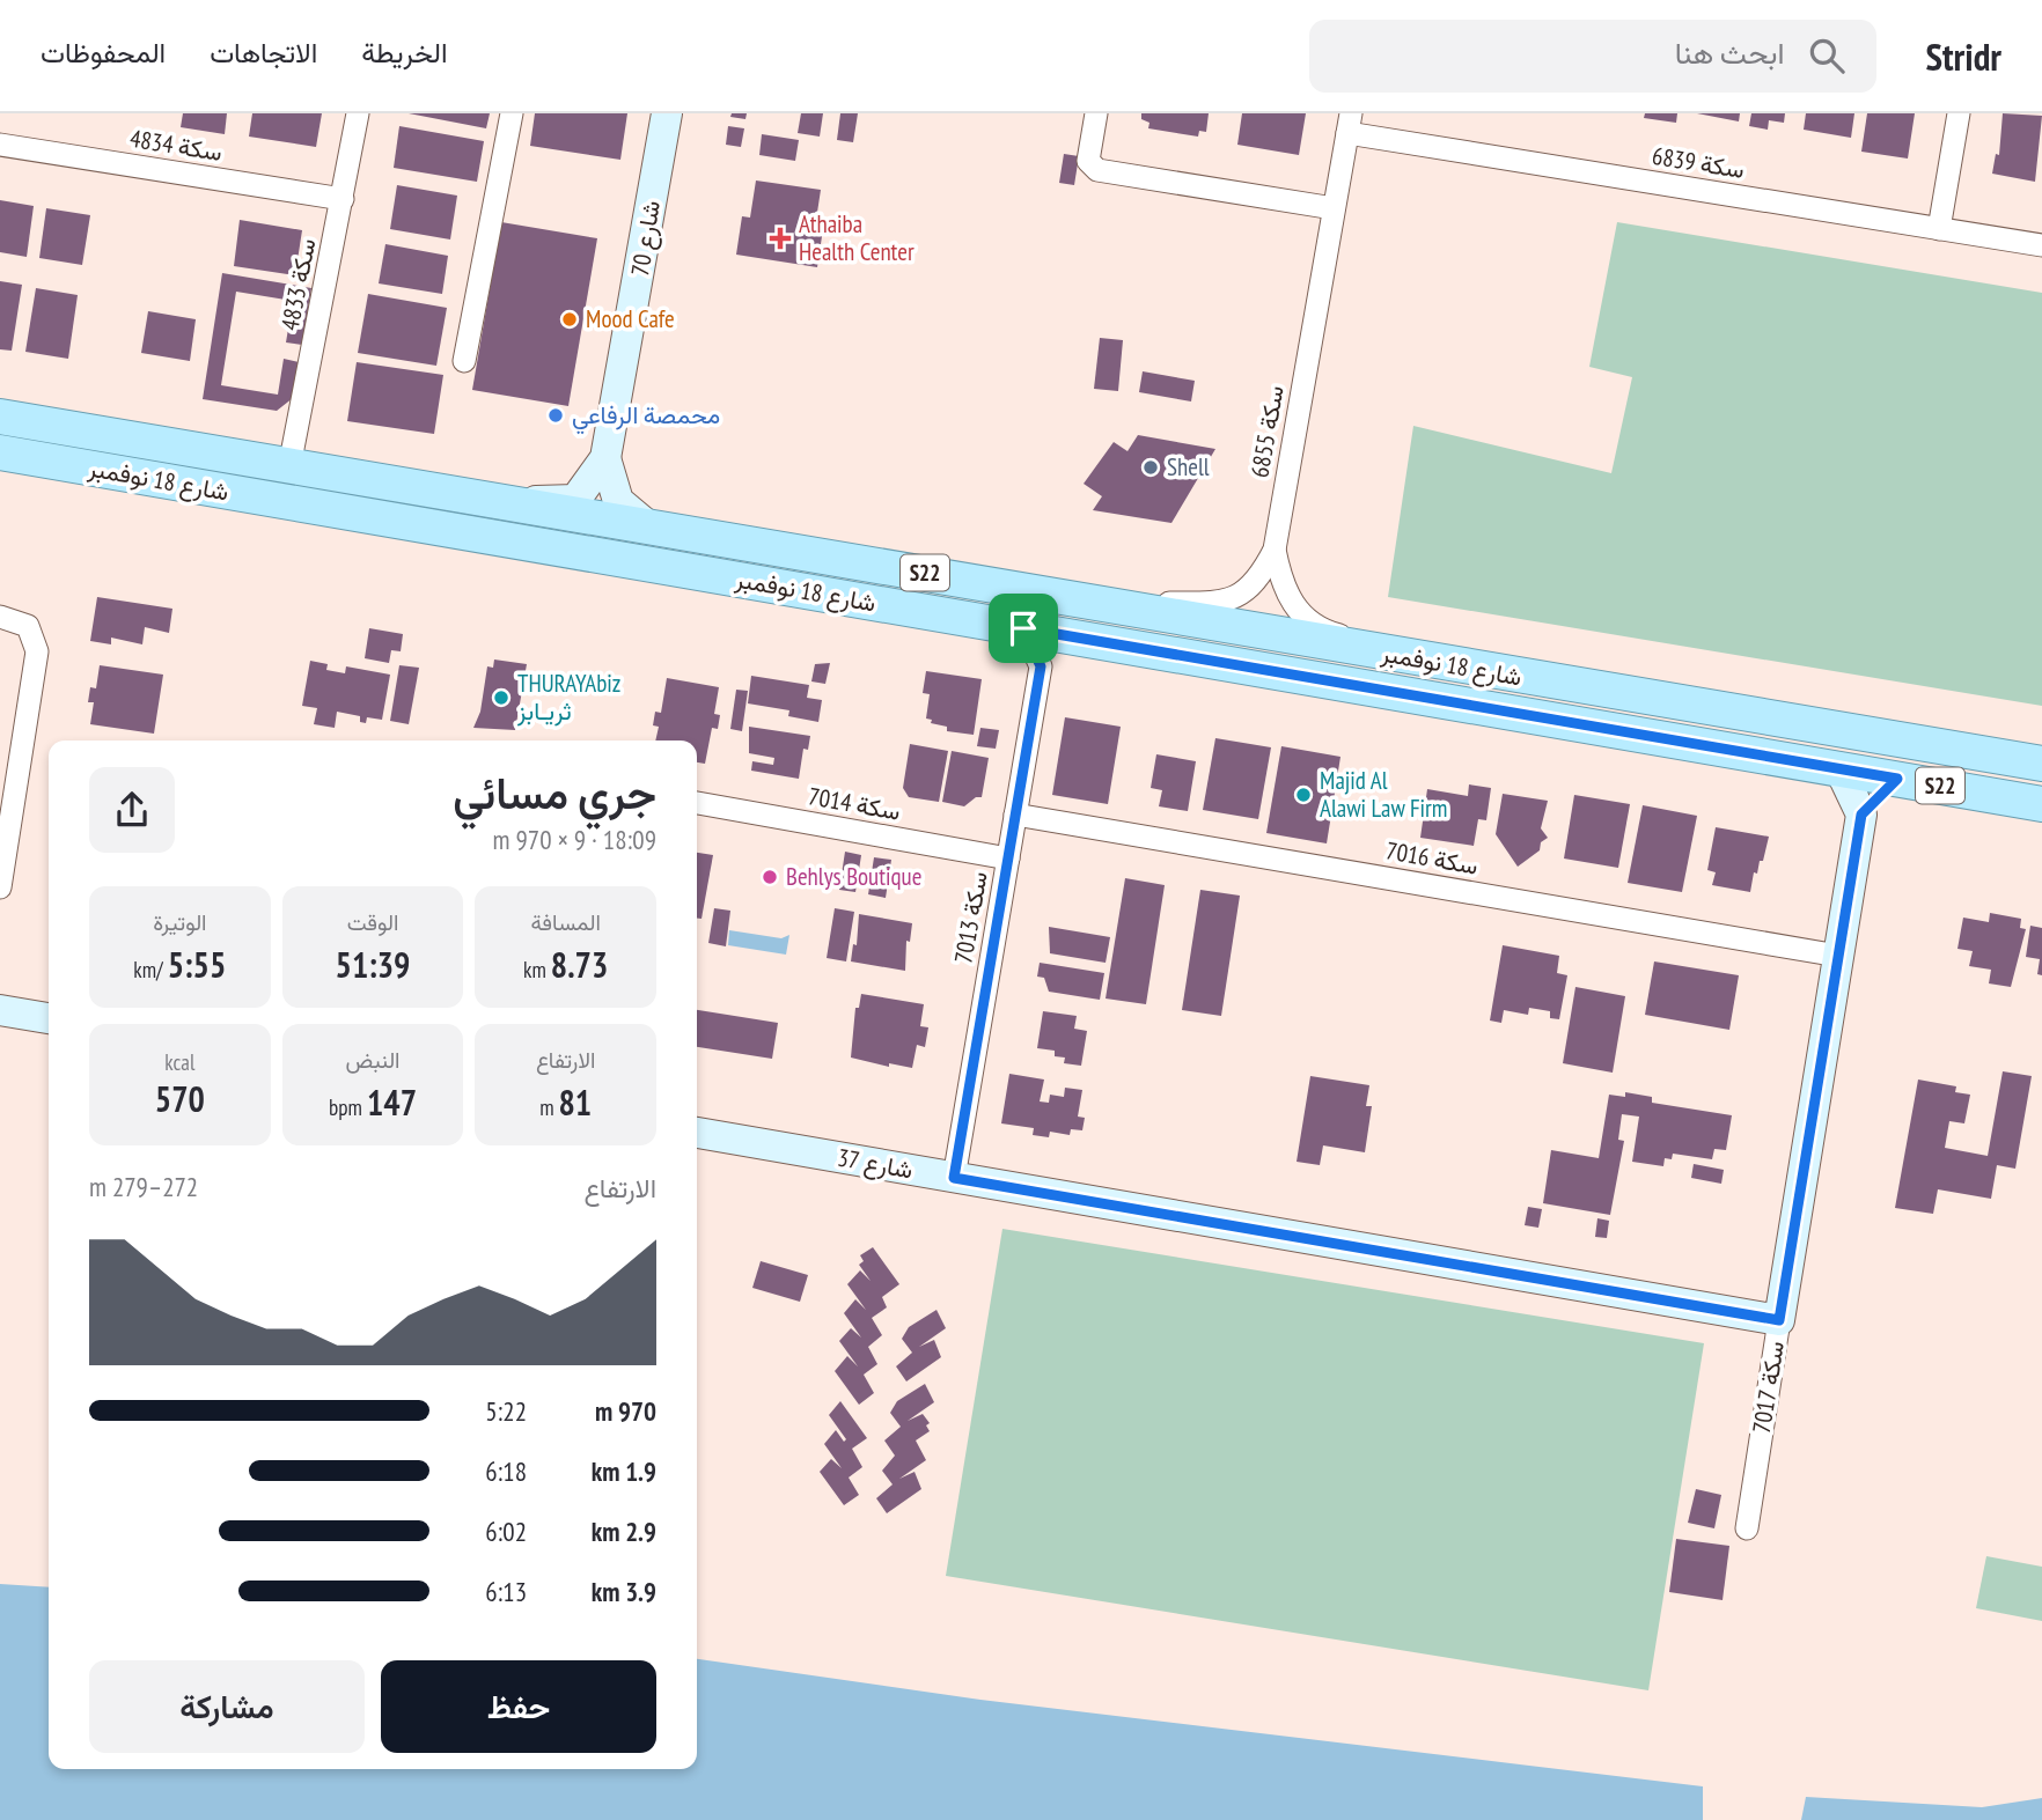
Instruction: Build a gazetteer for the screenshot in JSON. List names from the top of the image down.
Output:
{
  "streets": {
    "main road": ["شارع 18 نوفمبر", "S22"],
    "street": [
      "سكة 4834",
      "سكة 6839",
      "شارع 70",
      "سكة 4833",
      "سكة 6855",
      "سكة 7014",
      "سكة 7016",
      "سكة 7013",
      "شارع 37",
      "سكة 7017"
    ]
  },
  "crossings": [
    ["سكة 4834", "سكة 4833"],
    ["سكة 6839", "سكة 6855"],
    ["شارع 70", "شارع 18 نوفمبر"],
    ["سكة 4833", "شارع 18 نوفمبر"],
    ["سكة 6855", "شارع 18 نوفمبر"],
    ["سكة 7014", "سكة 7013"],
    ["سكة 7016", "سكة 7013"],
    ["سكة 7016", "سكة 7017"],
    ["سكة 7013", "شارع 37"],
    ["شارع 37", "سكة 7017"]
  ],
  "places": {
    "health": ["Athaiba Health Center"],
    "other": [
      "Mood Cafe",
      "محمصة الرفاعي",
      "Shell",
      "THURAYAbiz ثريـابز",
      "Majid Al Alawi Law Firm",
      "Behlys Boutique"
    ]
  },
  "page": {
    "header": "Stridr",
    "search": "ابحث هنا",
    "nav": ["الخريطة", "الاتجاهات", "المحفوظات"],
    "heading": ["جري مسائي", "18:09 · 9 × 970 m"],
    "stats": [
      ["المسافة", "8.73 km"],
      ["الوقت", "51:39"],
      ["الوتيرة", "5:55 /km"],
      ["الارتفاع", "81 m"],
      ["النبض", "147 bpm"],
      ["kcal", "570"]
    ],
    "chart": ["الارتفاع", "272–279 m"],
    "list": [
      {
        "name": "970 m",
        "note": "5:22"
      },
      {
        "name": "1.9 km",
        "note": "6:18"
      },
      {
        "name": "2.9 km",
        "note": "6:02"
      },
      {
        "name": "3.9 km",
        "note": "6:13"
      }
    ],
    "buttons": ["حفظ", "مشاركة"]
  }
}
